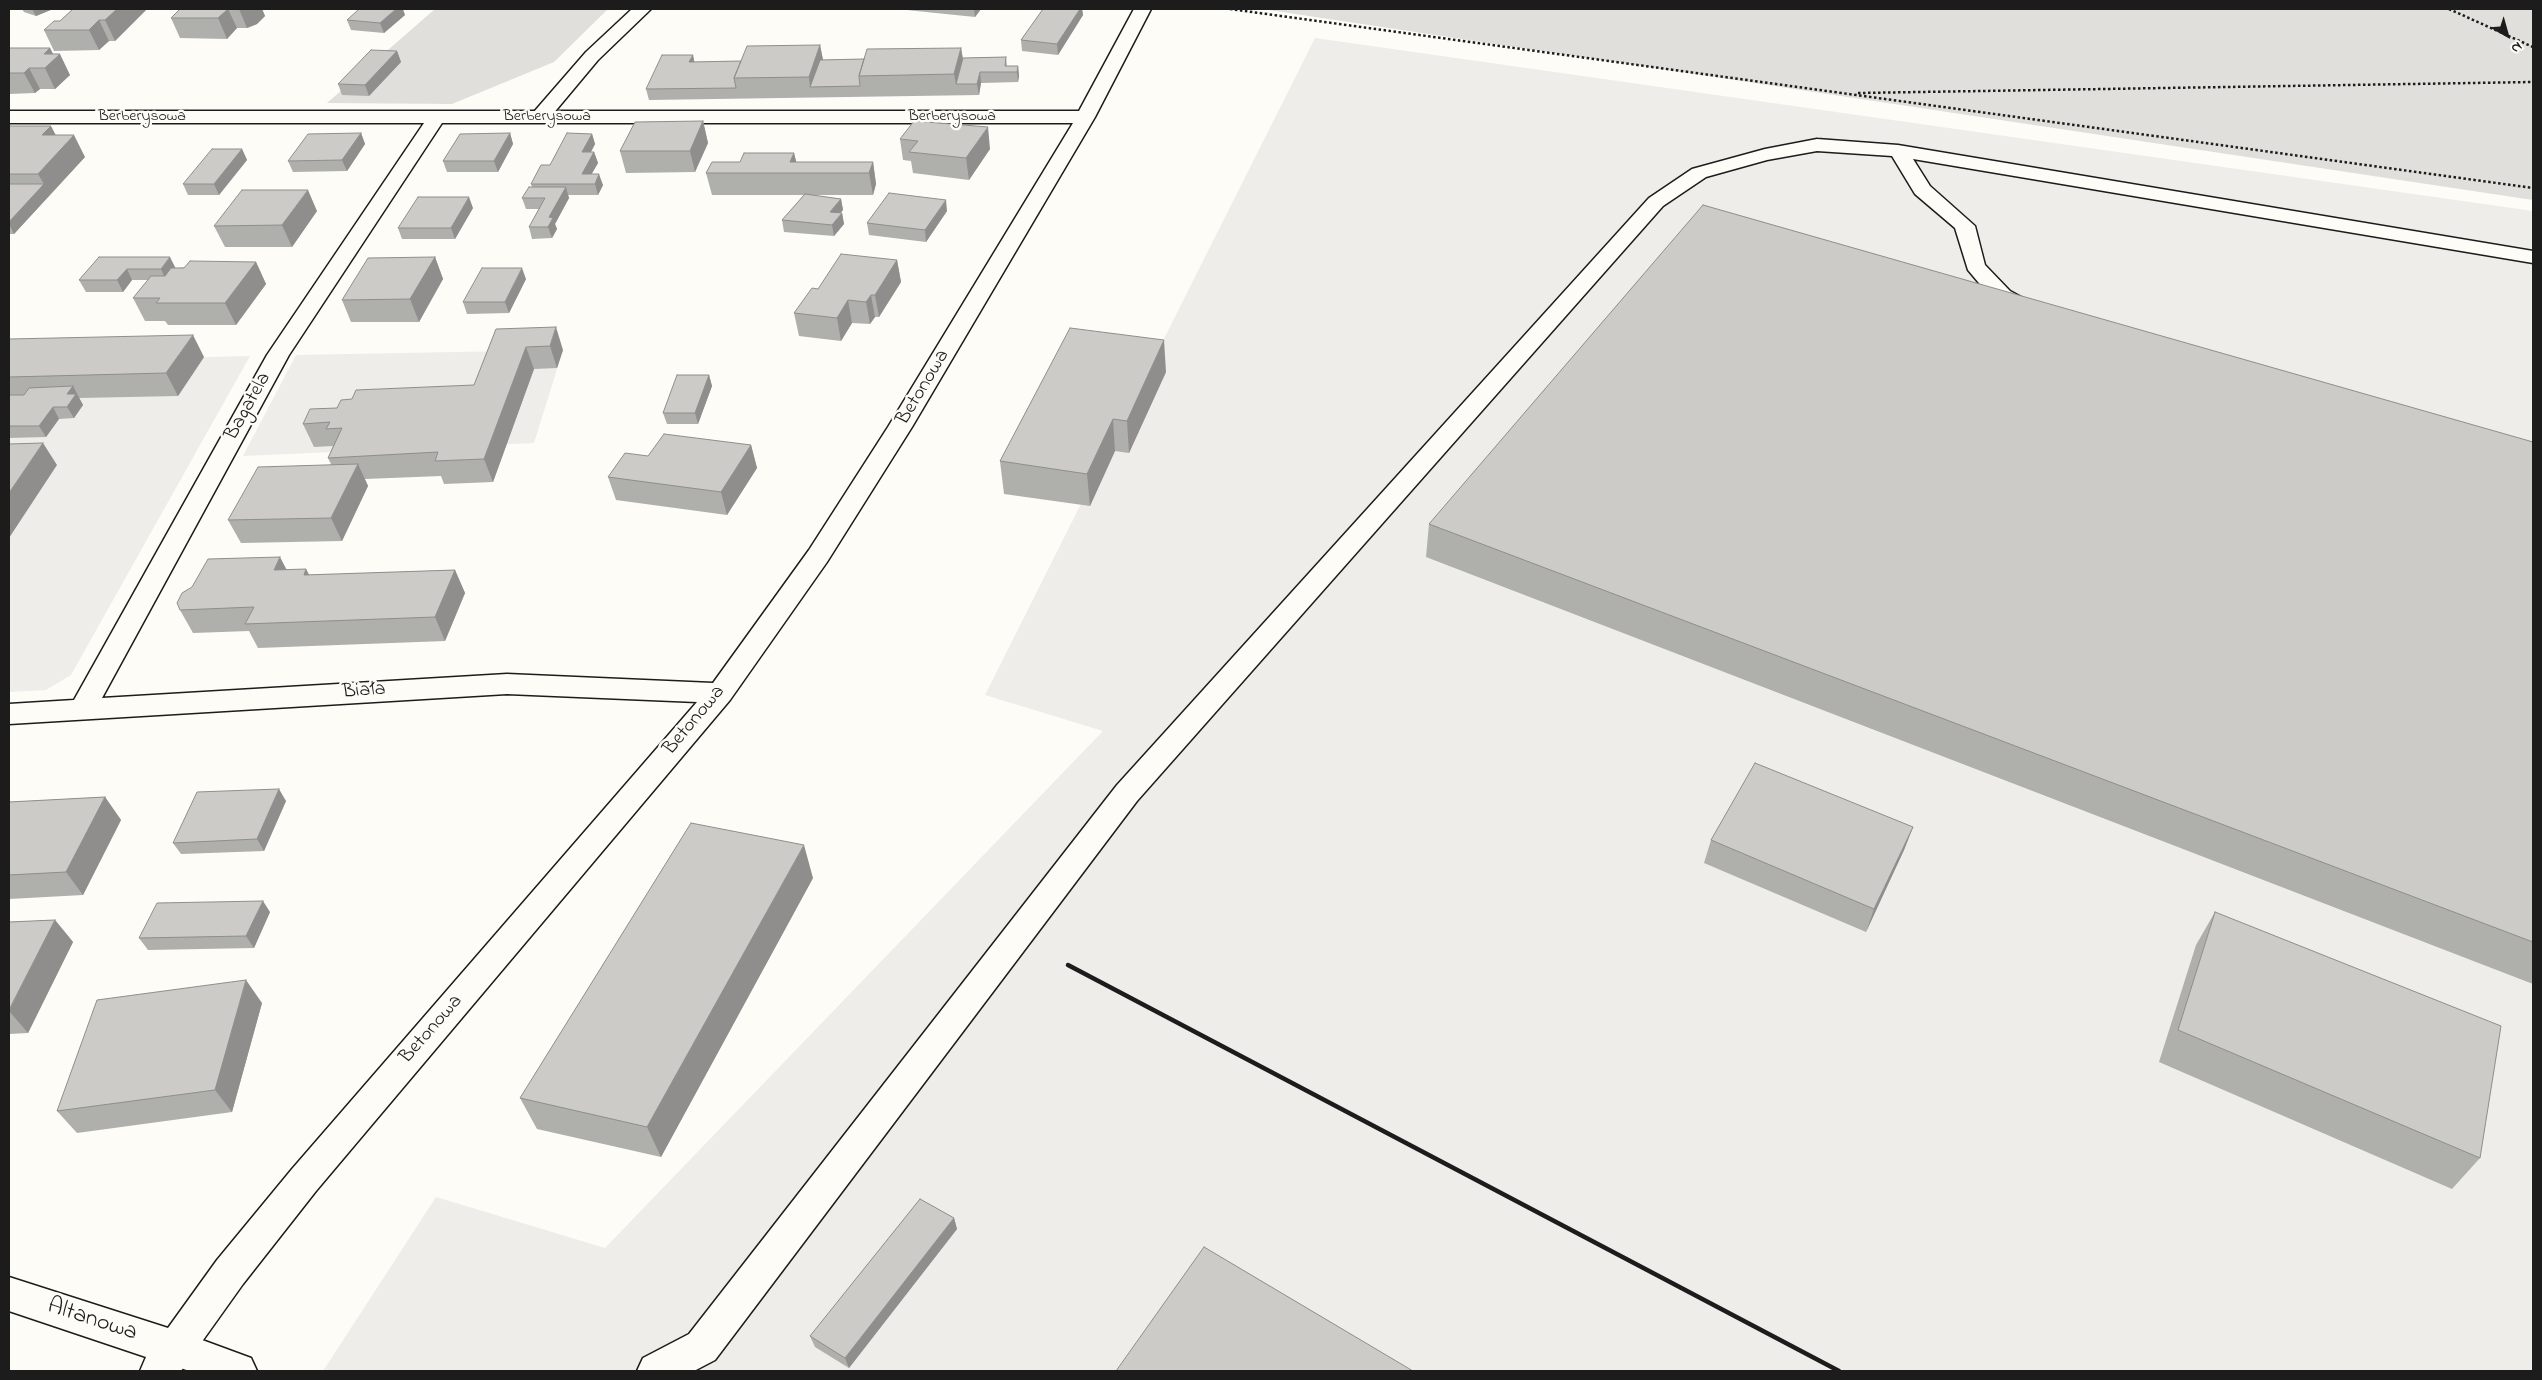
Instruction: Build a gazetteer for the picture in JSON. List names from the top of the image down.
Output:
{
  "streets": {
    "street": [
      "Berberysowa",
      "Betonowa",
      "Bagatela",
      "Biała",
      "Altanowa"
    ]
  },
  "crossings": [
    ["Berberysowa", "Betonowa"],
    ["Berberysowa", "Bagatela"],
    ["Betonowa", "Biała"],
    ["Betonowa", "Altanowa"],
    ["Bagatela", "Biała"]
  ],
  "north": "bottom right"
}
